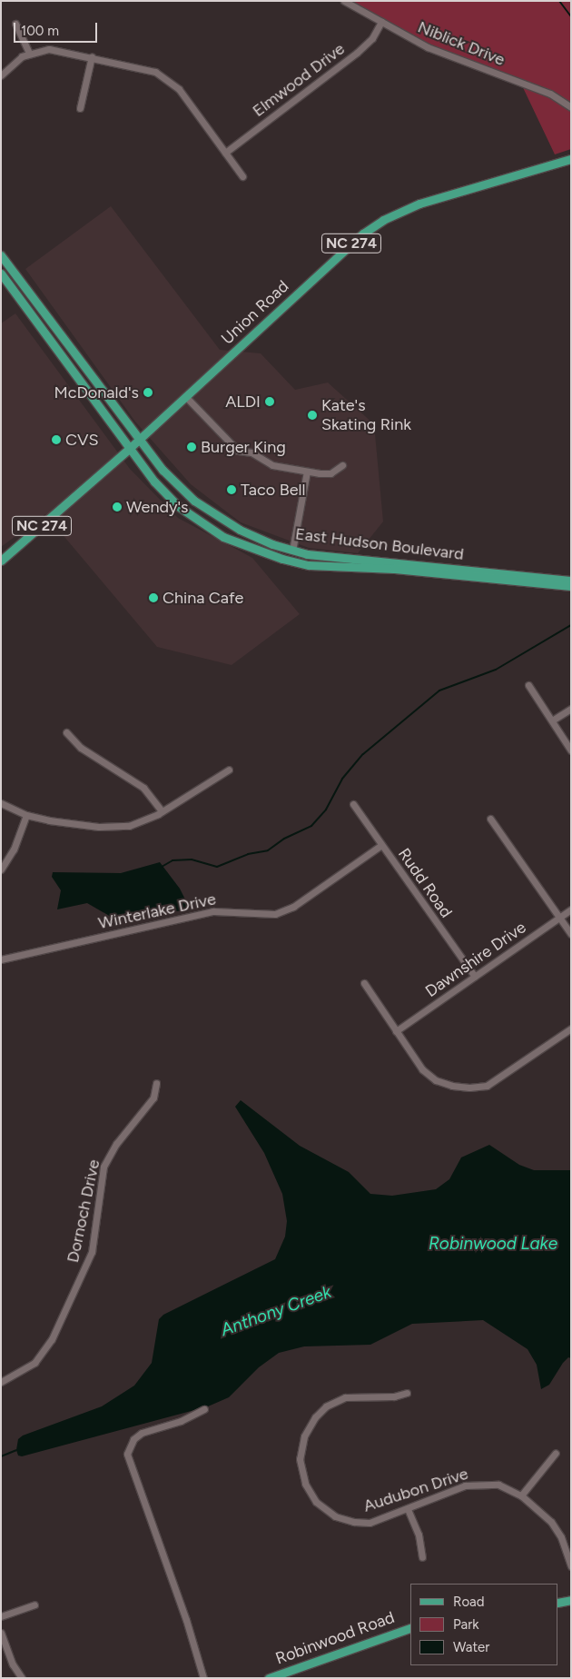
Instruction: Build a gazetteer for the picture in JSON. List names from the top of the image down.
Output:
{
  "streets": {
    "main road": [
      "NC 274",
      "Union Road",
      "East Hudson Boulevard",
      "Robinwood Road"
    ],
    "street": [
      "Niblick Drive",
      "Elmwood Drive",
      "Rudd Road",
      "Winterlake Drive",
      "Dawnshire Drive",
      "Dornoch Drive",
      "Audubon Drive"
    ]
  },
  "crossings": [
    ["Niblick Drive", "Elmwood Drive"],
    ["Union Road", "East Hudson Boulevard"],
    ["Rudd Road", "Winterlake Drive"],
    ["Rudd Road", "Dawnshire Drive"]
  ],
  "water": ["Robinwood Lake", "Anthony Creek"],
  "places": [
    "McDonald's",
    "ALDI",
    "Kate's Skating Rink",
    "CVS",
    "Burger King",
    "Taco Bell",
    "Wendy's",
    "China Cafe"
  ],
  "legend": ["Road", "Park", "Water"],
  "scale_bar": "100 m"
}
